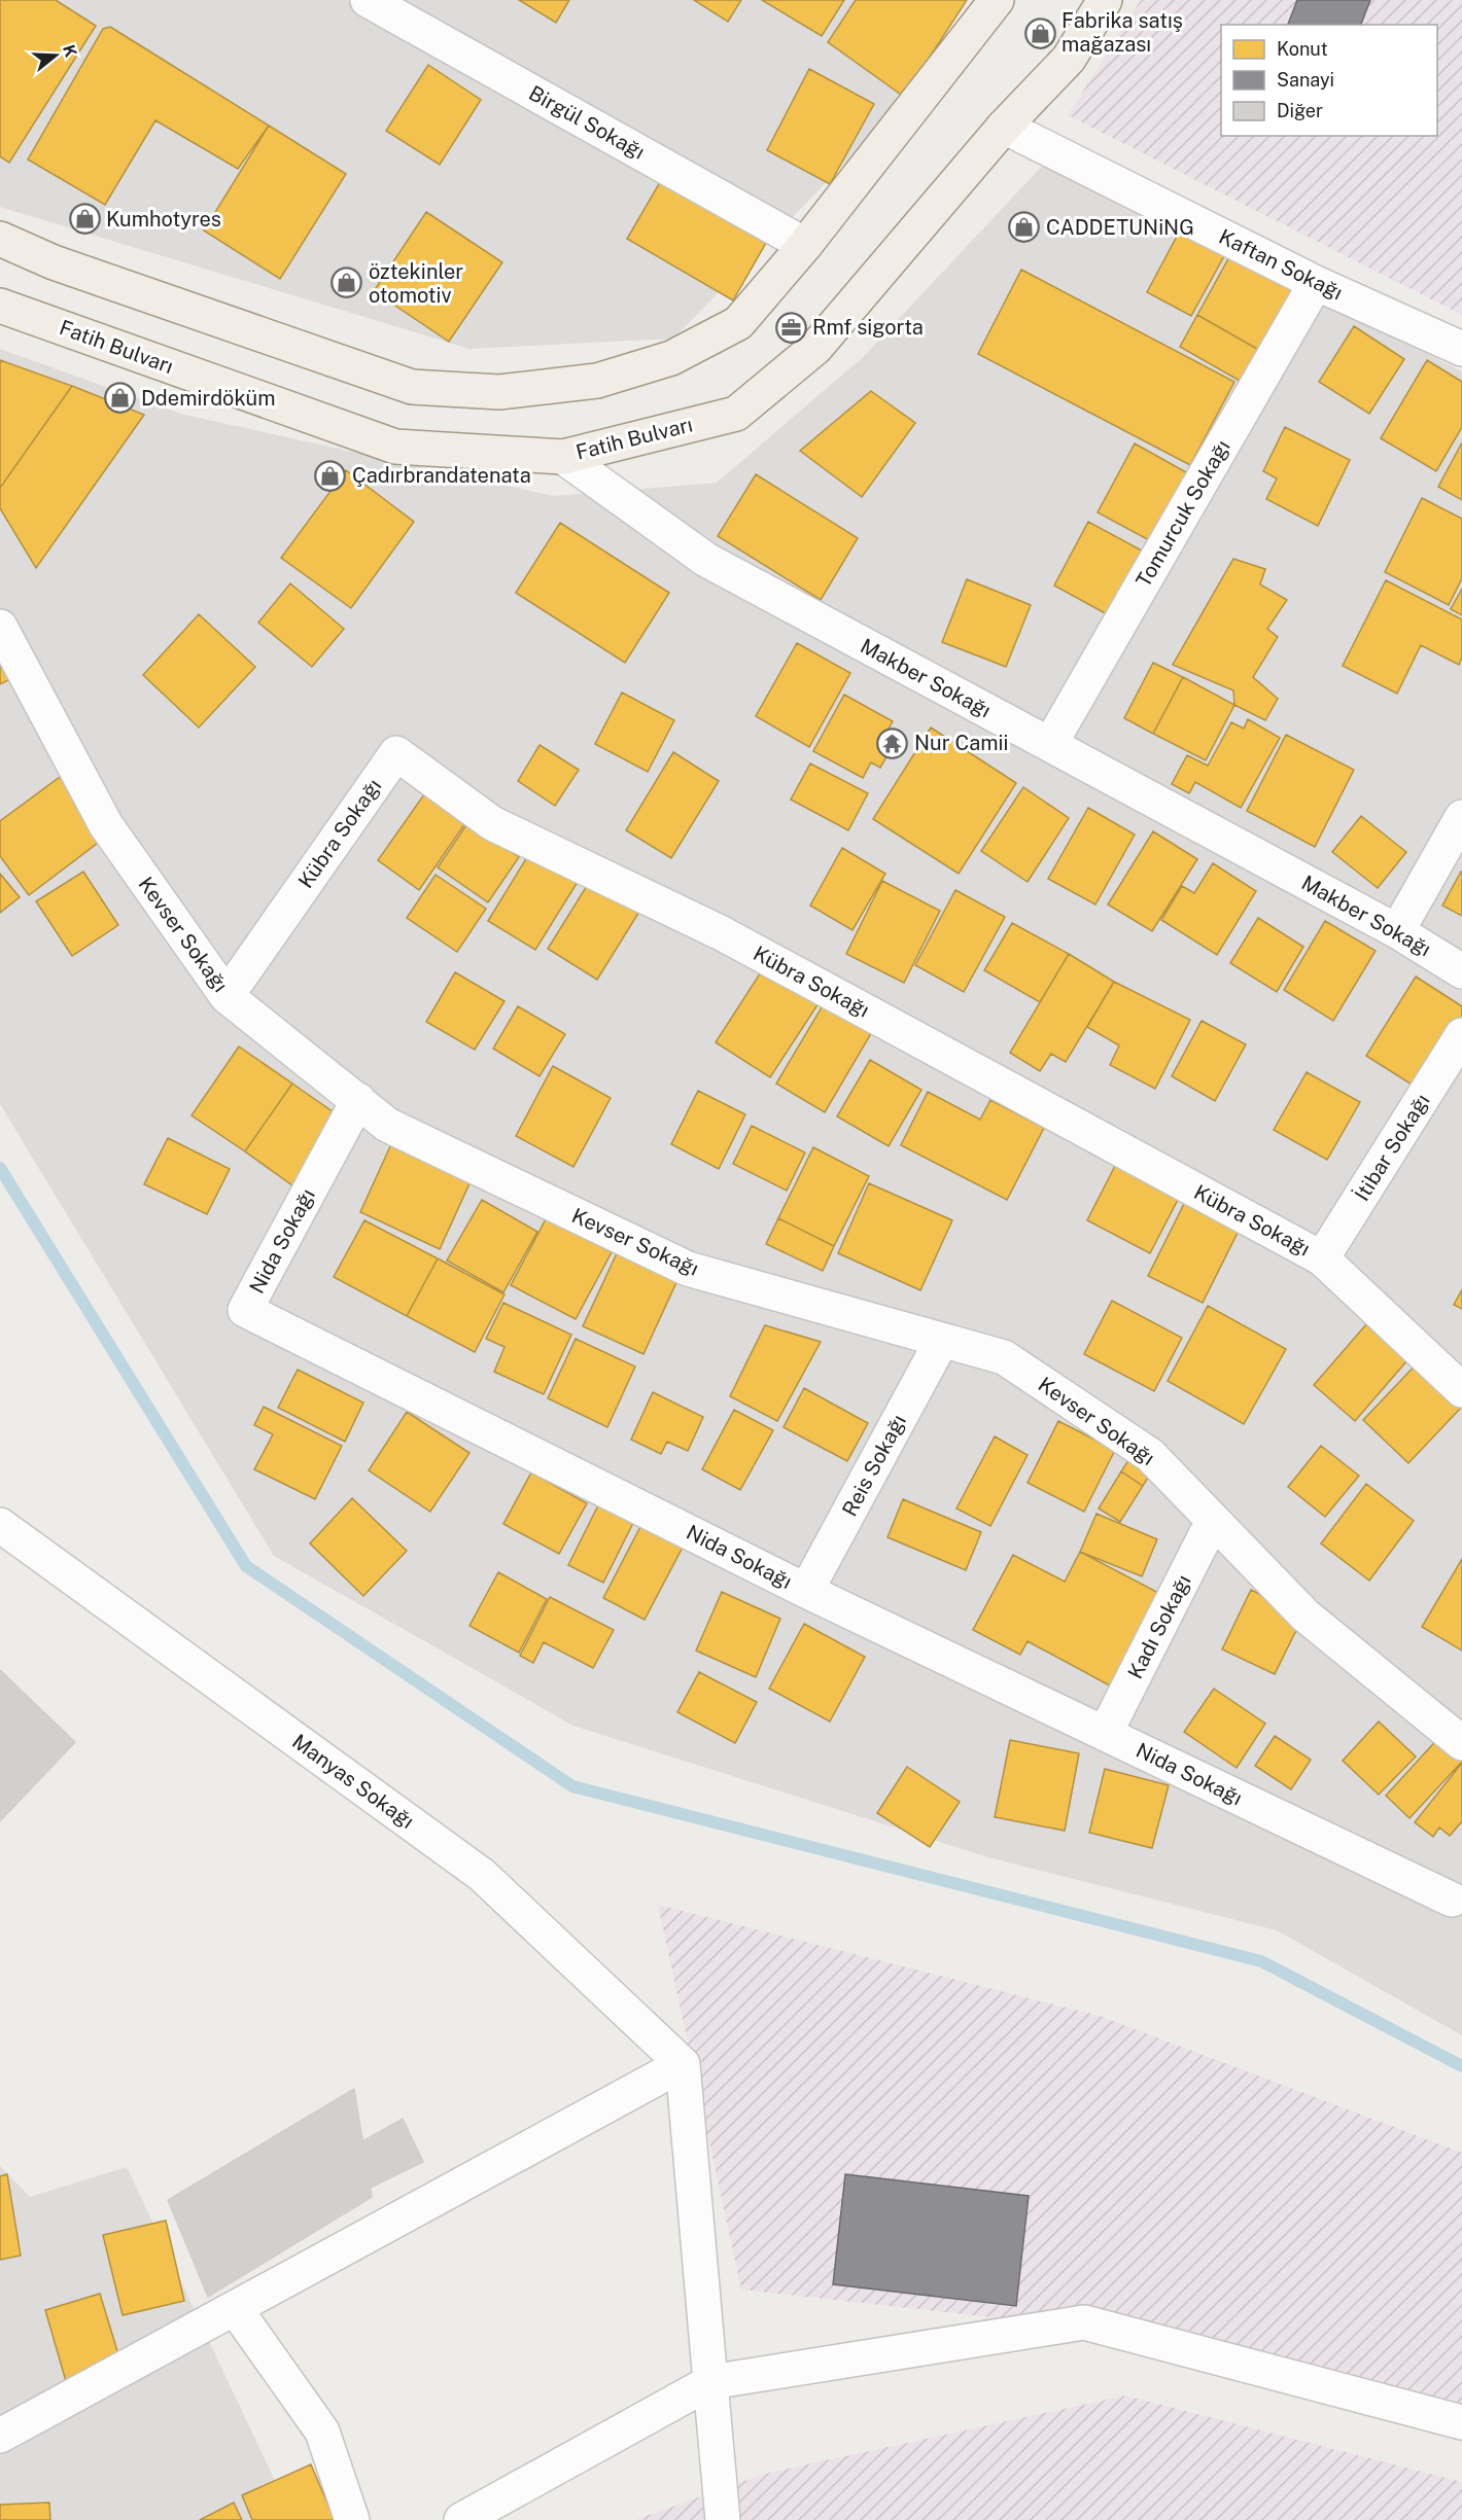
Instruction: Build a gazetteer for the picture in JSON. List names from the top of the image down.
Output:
{
  "streets": {
    "main road": ["Fatih Bulvarı"],
    "street": [
      "Birgül Sokağı",
      "Kaftan Sokağı",
      "Tomurcuk Sokağı",
      "Makber Sokağı",
      "Kübra Sokağı",
      "Kevser Sokağı",
      "İtibar Sokağı",
      "Nida Sokağı",
      "Reis Sokağı",
      "Kadı Sokağı",
      "Manyas Sokağı"
    ]
  },
  "crossings": [
    ["Kaftan Sokağı", "Fatih Bulvarı"],
    ["Kaftan Sokağı", "Tomurcuk Sokağı"],
    ["Fatih Bulvarı", "Makber Sokağı"],
    ["Tomurcuk Sokağı", "Makber Sokağı"],
    ["Kübra Sokağı", "Kevser Sokağı"],
    ["Kübra Sokağı", "İtibar Sokağı"],
    ["Kevser Sokağı", "Nida Sokağı"],
    ["Kevser Sokağı", "Reis Sokağı"],
    ["Kevser Sokağı", "Kadı Sokağı"],
    ["Nida Sokağı", "Reis Sokağı"],
    ["Nida Sokağı", "Kadı Sokağı"]
  ],
  "places": {
    "shop": [
      "Fabrika satış mağazası",
      "Kumhotyres",
      "CADDETUNiNG",
      "öztekinler otomotiv",
      "Ddemirdöküm",
      "Çadırbrandatenata"
    ],
    "office": ["Rmf sigorta"],
    "temple": ["Nur Camii"]
  },
  "legend": ["Konut", "Sanayi", "Diğer"],
  "north": "right"
}
